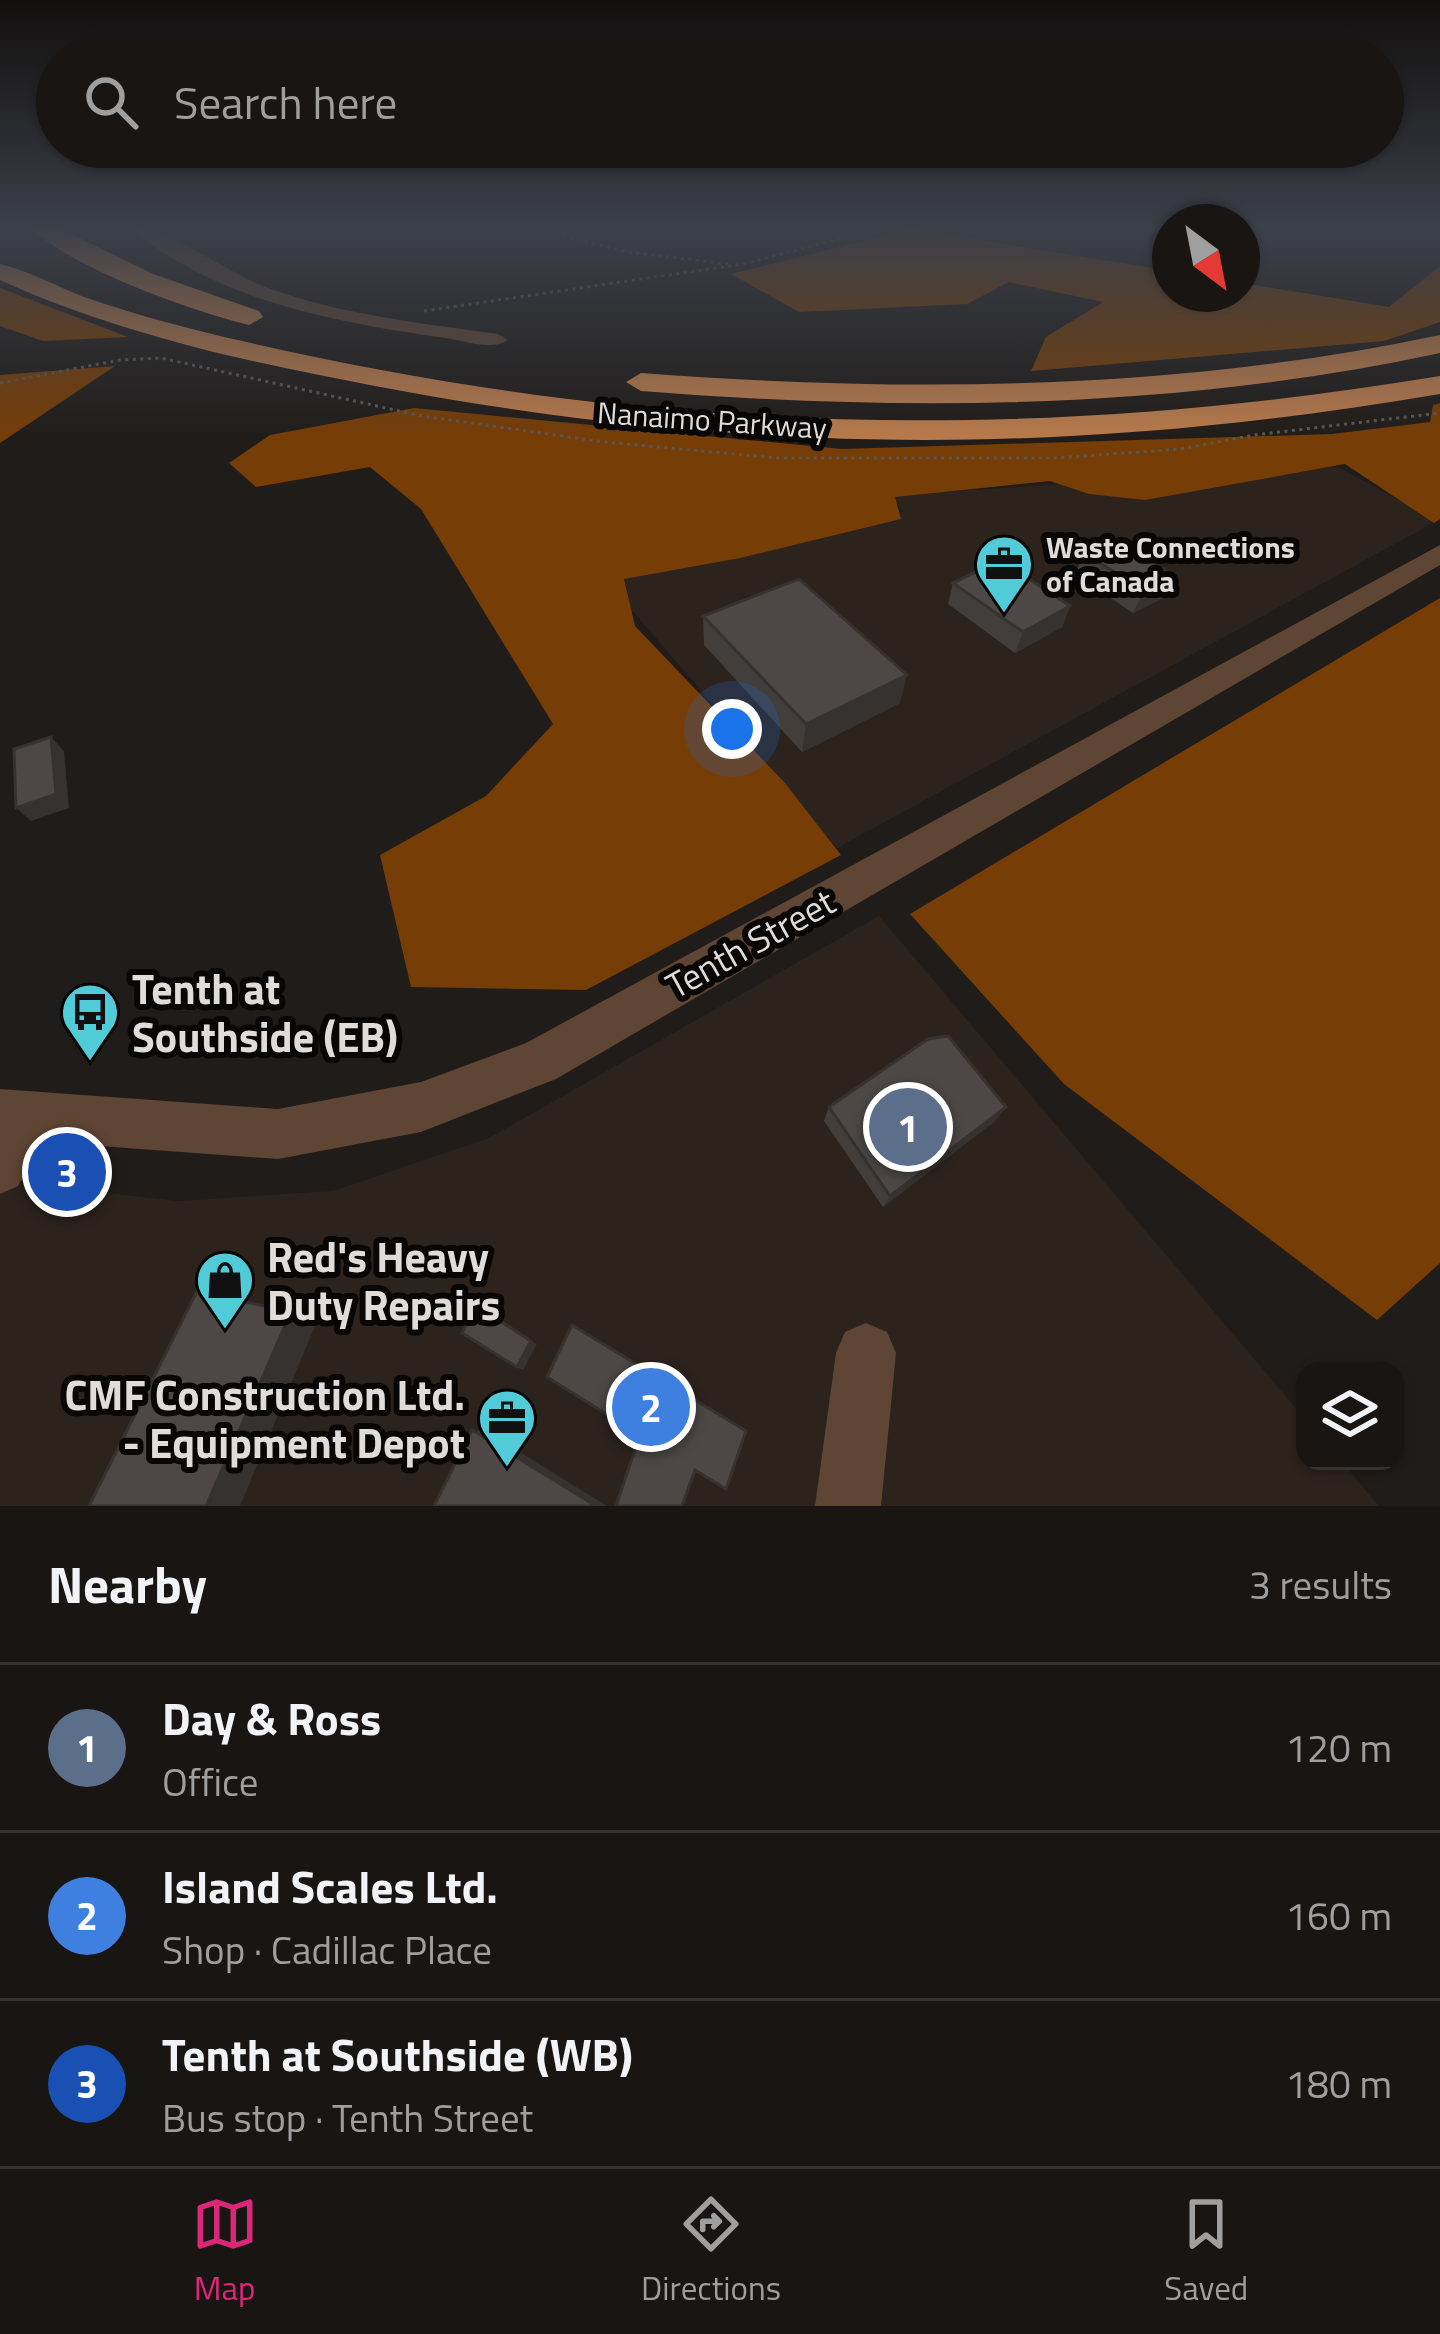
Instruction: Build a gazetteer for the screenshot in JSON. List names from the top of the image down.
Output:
{
  "streets": {
    "highway": ["Nanaimo Parkway"],
    "street": ["Tenth Street"]
  },
  "places": {
    "office": ["Waste Connections of Canada", "CMF Construction Ltd. - Equipment Depot"],
    "bus stop": ["Tenth at Southside (EB)"],
    "shop": ["Red's Heavy Duty Repairs"]
  },
  "north": "bottom right",
  "page": {
    "search": "Search here",
    "pins": ["1", "3", "2"],
    "heading": ["Nearby", "3 results"],
    "list": [
      {
        "mark": "1",
        "name": "Day & Ross",
        "note": "Office",
        "value": "120 m"
      },
      {
        "mark": "2",
        "name": "Island Scales Ltd.",
        "note": "Shop · Cadillac Place",
        "value": "160 m"
      },
      {
        "mark": "3",
        "name": "Tenth at Southside (WB)",
        "note": "Bus stop · Tenth Street",
        "value": "180 m"
      }
    ],
    "nav": ["Map", "Directions", "Saved"]
  }
}
